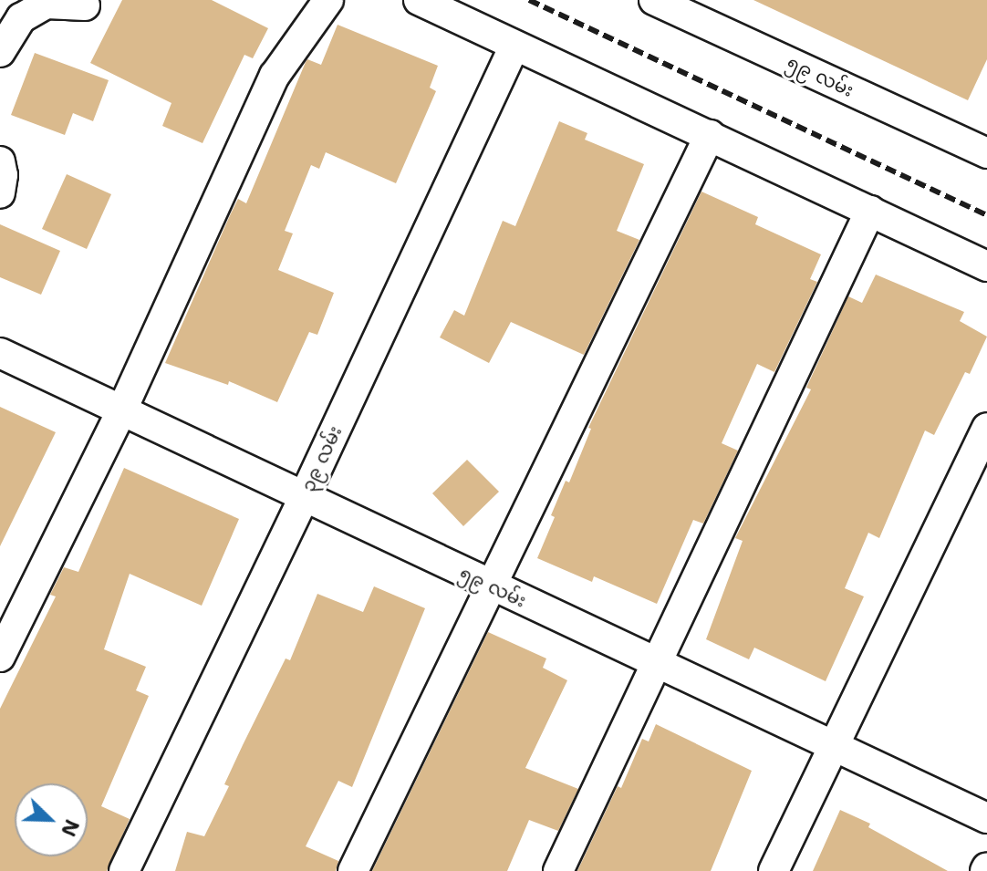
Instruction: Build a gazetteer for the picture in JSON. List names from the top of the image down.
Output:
{
  "streets": {
    "street": ["၅၉ လမ်း", "၃၉ လမ်း"]
  },
  "crossings": [
    ["၅၉ လမ်း", "၃၉ လမ်း"]
  ],
  "north": "bottom right"
}
